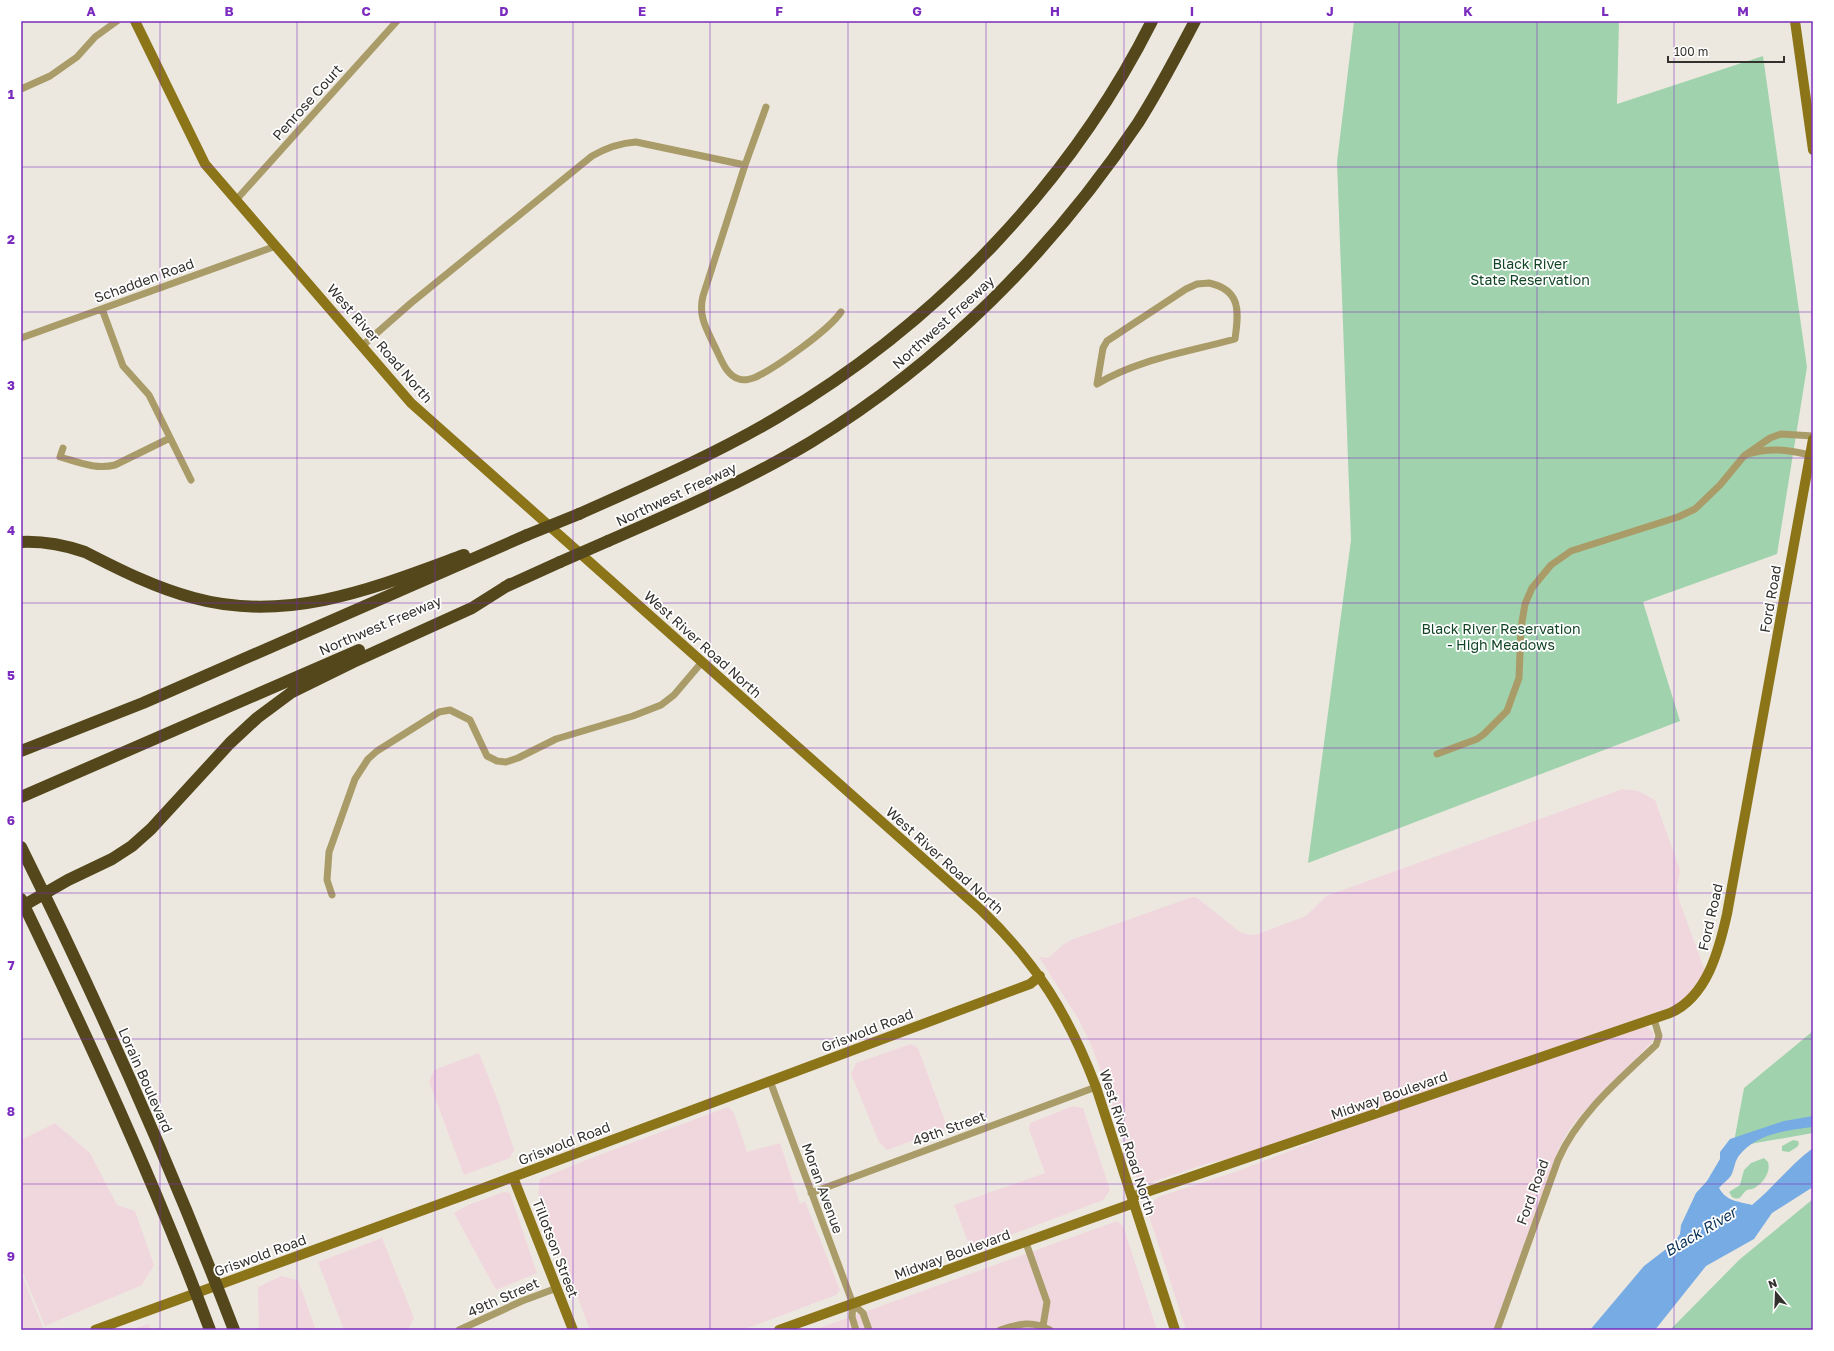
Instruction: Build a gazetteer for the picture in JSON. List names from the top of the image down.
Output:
{
  "streets": {
    "highway": ["Northwest Freeway", "Lorain Boulevard"],
    "street": [
      "Penrose Court",
      "Schadden Road",
      "West River Road North",
      "Ford Road",
      "Griswold Road",
      "Midway Boulevard",
      "49th Street",
      "Moran Avenue",
      "Tillotson Street"
    ]
  },
  "crossings": [
    ["Penrose Court", "West River Road North"],
    ["Schadden Road", "West River Road North"],
    ["West River Road North", "Griswold Road"],
    ["West River Road North", "Midway Boulevard"],
    ["West River Road North", "49th Street"],
    ["Ford Road", "Midway Boulevard"],
    ["Griswold Road", "Lorain Boulevard"],
    ["Griswold Road", "Moran Avenue"],
    ["Griswold Road", "Tillotson Street"],
    ["Midway Boulevard", "Moran Avenue"],
    ["49th Street", "Moran Avenue"],
    ["49th Street", "Tillotson Street"]
  ],
  "water": ["Black River"],
  "parks": ["Black River State Reservation", "Black River Reservation - High Meadows"],
  "scale_bar": "100 m",
  "north": "top",
  "grid": {
    "columns": [
      "A",
      "B",
      "C",
      "D",
      "E",
      "F",
      "G",
      "H",
      "I",
      "J",
      "K",
      "L",
      "M"
    ],
    "rows": [
      "1",
      "2",
      "3",
      "4",
      "5",
      "6",
      "7",
      "8",
      "9"
    ]
  }
}
